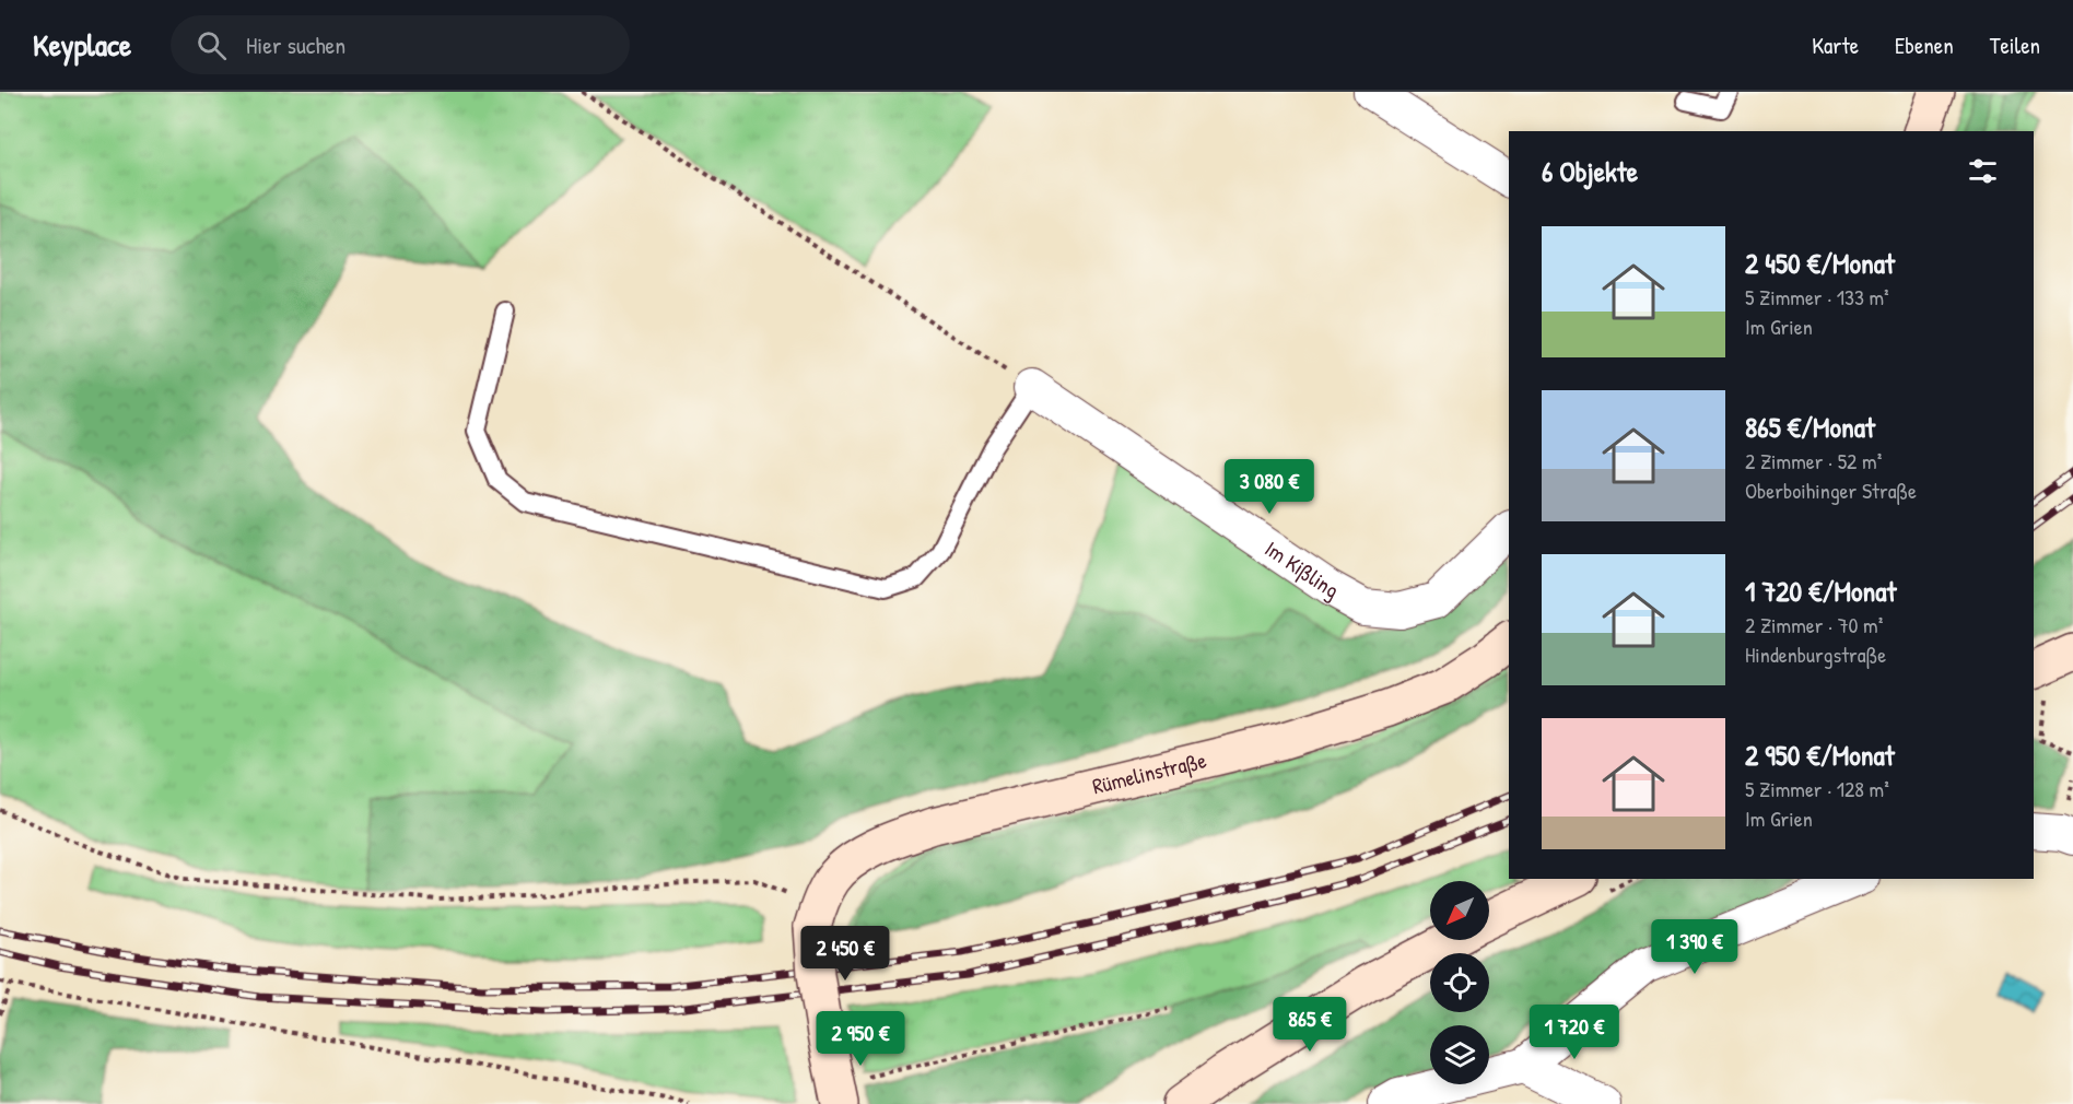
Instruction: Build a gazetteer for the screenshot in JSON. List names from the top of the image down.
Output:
{
  "streets": {
    "street": ["Im Kißling", "Rümelinstraße"]
  },
  "north": "bottom left",
  "page": {
    "header": "Keyplace",
    "search": "Hier suchen",
    "nav": ["Karte", "Ebenen", "Teilen"],
    "heading": "6 Objekte",
    "list": [
      {
        "name": "2 450 €/Monat",
        "note": "5 Zimmer · 133 m² · Im Grien"
      },
      {
        "name": "865 €/Monat",
        "note": "2 Zimmer · 52 m² · Oberboihinger Straße"
      },
      {
        "name": "1 720 €/Monat",
        "note": "2 Zimmer · 70 m² · Hindenburgstraße"
      },
      {
        "name": "2 950 €/Monat",
        "note": "5 Zimmer · 128 m² · Im Grien"
      }
    ],
    "price": [
      "3 080 €",
      "1 390 €",
      "2 450 €",
      "865 €",
      "1 720 €",
      "2 950 €"
    ]
  }
}
